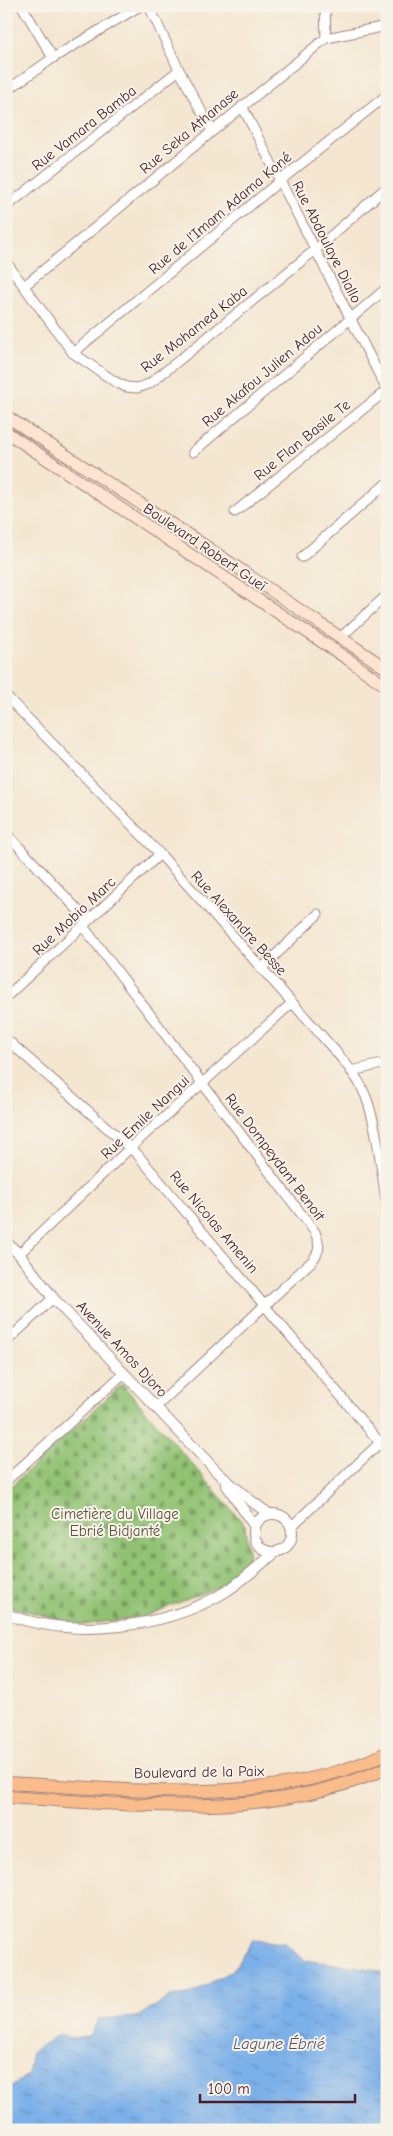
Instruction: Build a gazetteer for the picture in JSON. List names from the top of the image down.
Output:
{
  "streets": {
    "main road": ["Boulevard Robert Gueï", "Boulevard de la Paix"],
    "street": [
      "Rue Vamara Bamba",
      "Rue Seka Athanase",
      "Rue de l'Imam Adama Koné",
      "Rue Abdoulaye Diallo",
      "Rue Mohamed Kaba",
      "Rue Akafou Julien Adou",
      "Rue Flan Basile Te",
      "Rue Mobio Marc",
      "Rue Alexandre Besse",
      "Rue Emile Nangui",
      "Rue Dompeydant Benoit",
      "Rue Nicolas Amenin",
      "Avenue Amos Djoro"
    ]
  },
  "crossings": [
    ["Rue Seka Athanase", "Rue Abdoulaye Diallo"],
    ["Rue Seka Athanase", "Rue Mohamed Kaba"],
    ["Rue de l'Imam Adama Koné", "Rue Abdoulaye Diallo"],
    ["Rue de l'Imam Adama Koné", "Rue Mohamed Kaba"],
    ["Rue Abdoulaye Diallo", "Rue Mohamed Kaba"],
    ["Rue Abdoulaye Diallo", "Rue Akafou Julien Adou"],
    ["Rue Abdoulaye Diallo", "Rue Flan Basile Te"],
    ["Rue Mobio Marc", "Rue Alexandre Besse"],
    ["Rue Mobio Marc", "Rue Dompeydant Benoit"],
    ["Rue Alexandre Besse", "Rue Emile Nangui"],
    ["Rue Emile Nangui", "Rue Dompeydant Benoit"],
    ["Rue Emile Nangui", "Rue Nicolas Amenin"],
    ["Rue Emile Nangui", "Avenue Amos Djoro"],
    ["Rue Dompeydant Benoit", "Rue Nicolas Amenin"],
    ["Rue Dompeydant Benoit", "Avenue Amos Djoro"]
  ],
  "water": ["Lagune Ébrié"],
  "parks": ["Cimetière du Village Ebrié Bidjanté"],
  "scale_bar": "100 m"
}
